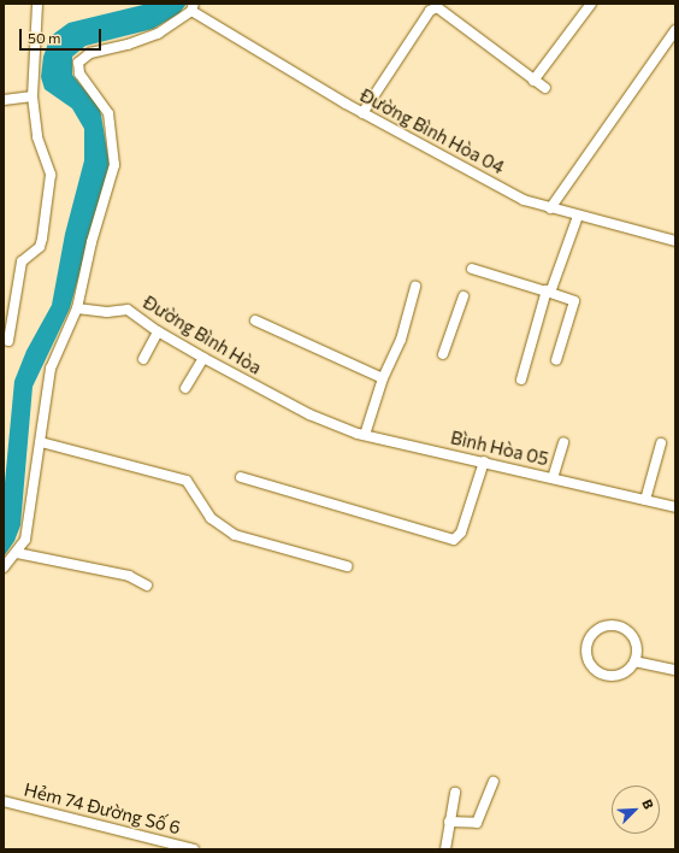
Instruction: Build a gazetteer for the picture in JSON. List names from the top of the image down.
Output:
{
  "streets": {
    "street": [
      "Đường Bình Hòa 04",
      "Đường Bình Hòa",
      "Bình Hòa 05",
      "Hẻm 74 Đường Số 6"
    ]
  },
  "crossings": [
    ["Đường Bình Hòa", "Bình Hòa 05"]
  ],
  "scale_bar": "50 m",
  "north": "top right"
}
